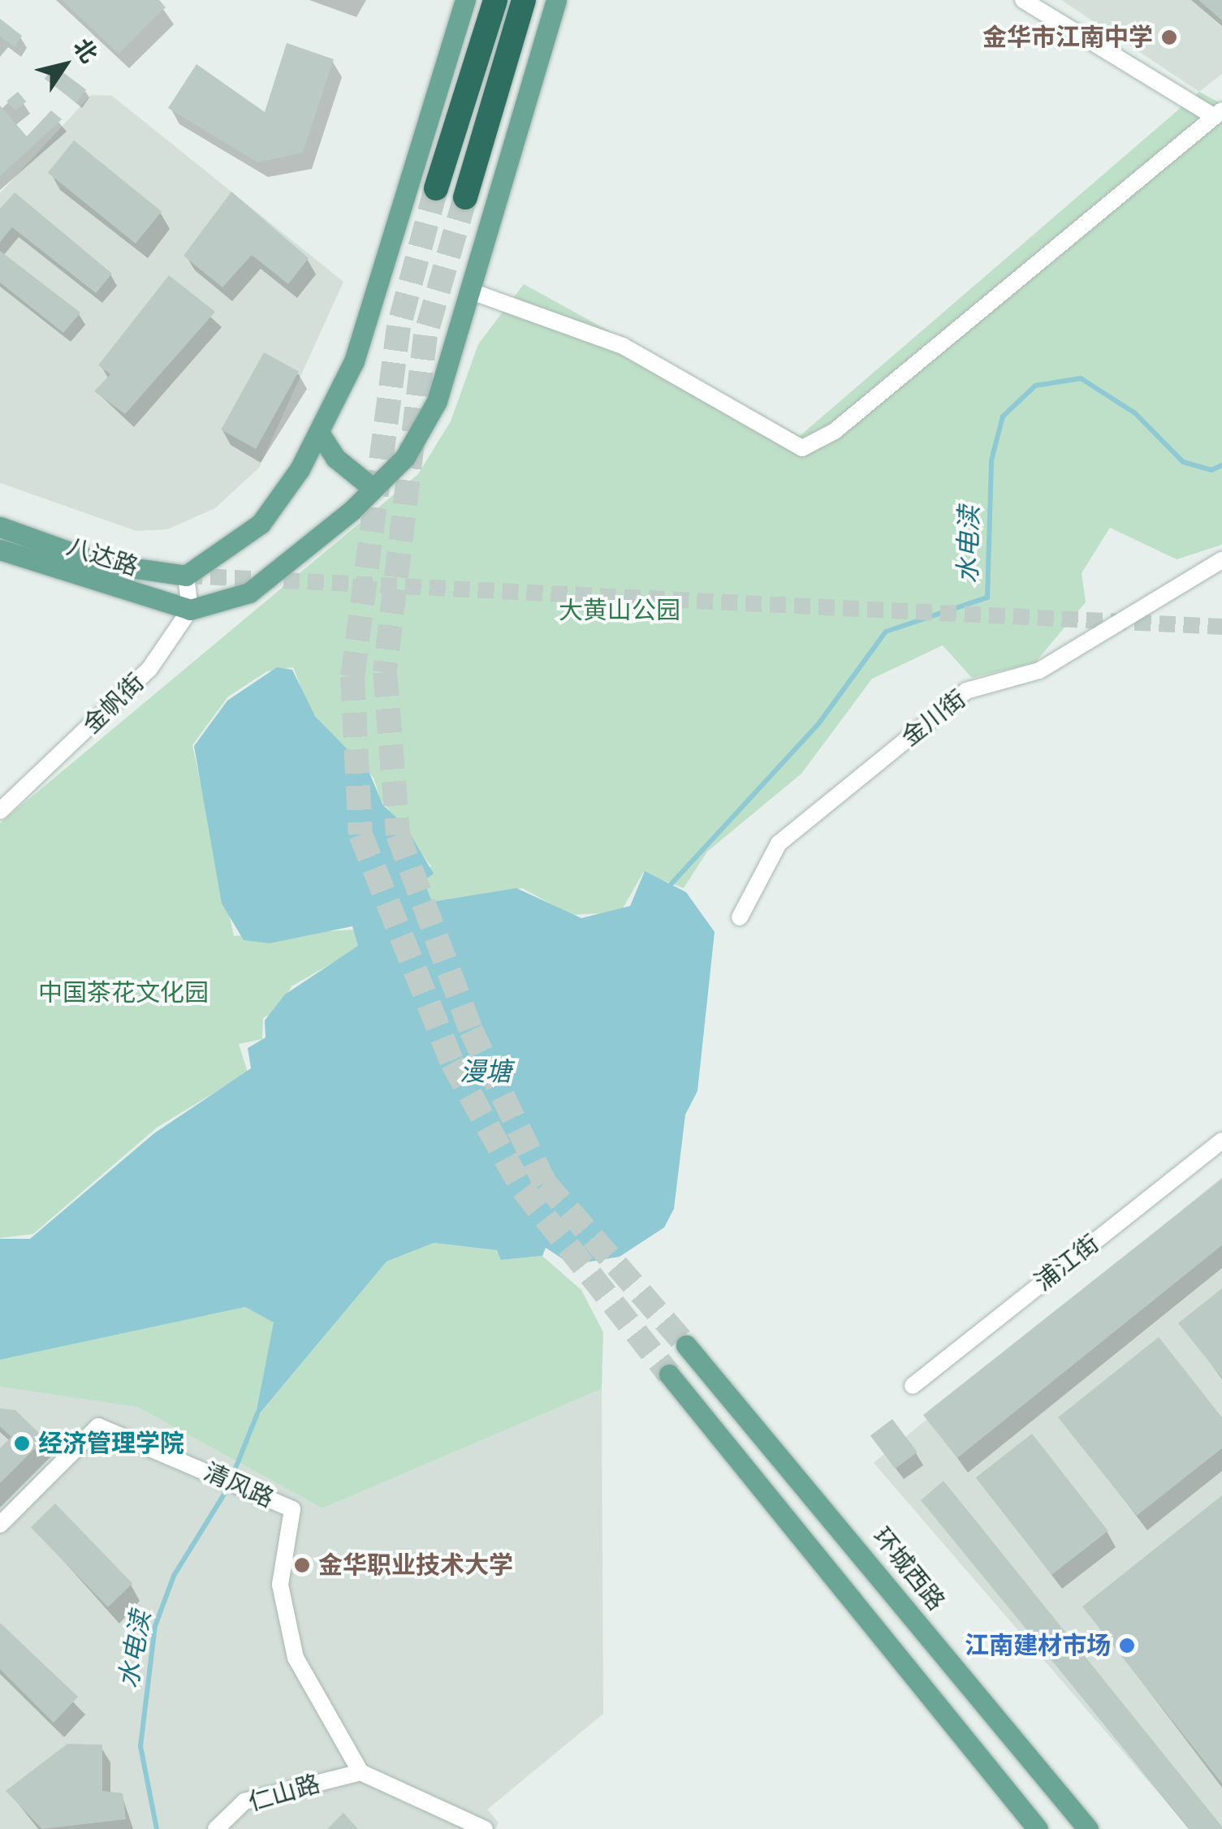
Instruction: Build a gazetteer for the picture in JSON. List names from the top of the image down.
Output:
{
  "streets": {
    "main road": ["八达路", "环城西路"],
    "street": [
      "金帆街",
      "金川街",
      "浦江街",
      "清风路",
      "仁山路"
    ]
  },
  "crossings": [
    ["八达路", "金帆街"],
    ["清风路", "仁山路"]
  ],
  "water": ["水电渎", "漫塘"],
  "parks": ["大黄山公园", "中国茶花文化园"],
  "places": [
    "金华市江南中学",
    "经济管理学院",
    "金华职业技术大学",
    "江南建材市场"
  ],
  "north": "top right"
}
